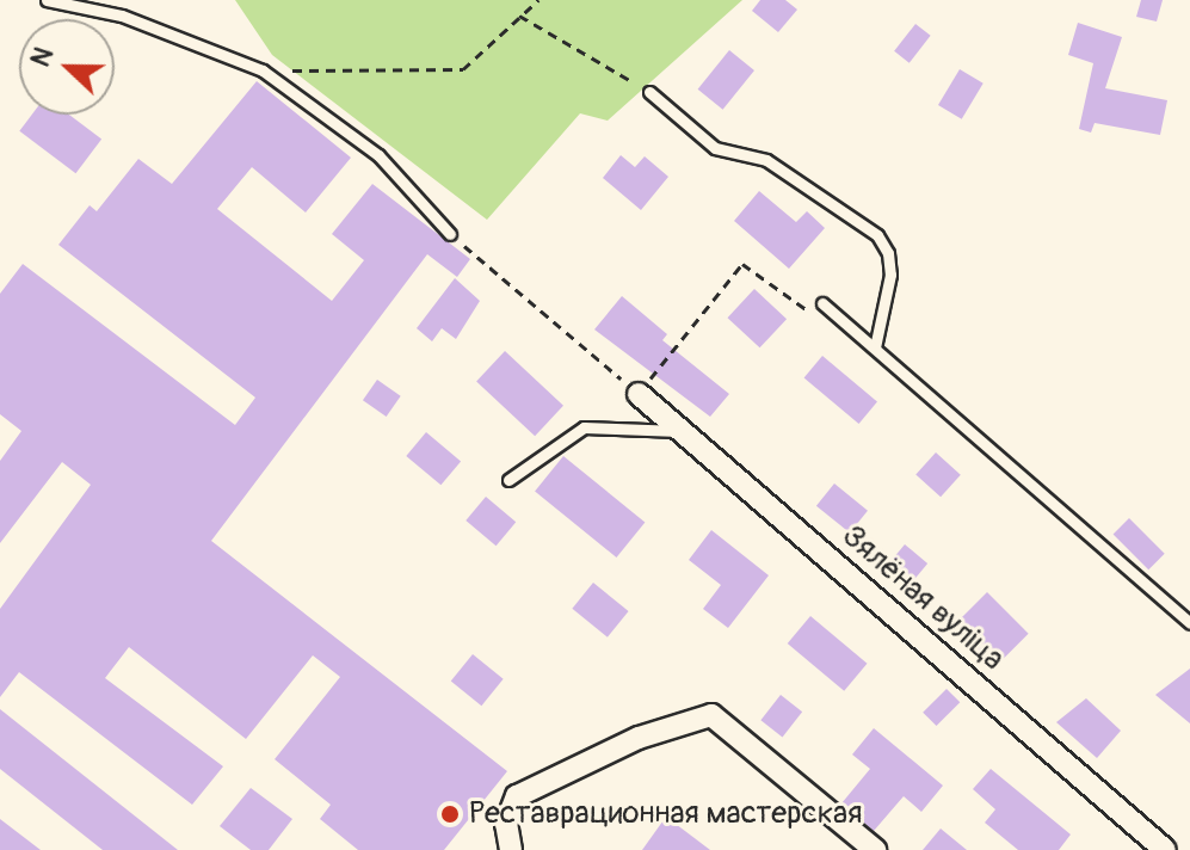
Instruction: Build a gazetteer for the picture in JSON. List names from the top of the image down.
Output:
{
  "streets": {
    "street": ["Зялёная вуліца"]
  },
  "places": ["Реставрационная мастерская"],
  "north": "left"
}
